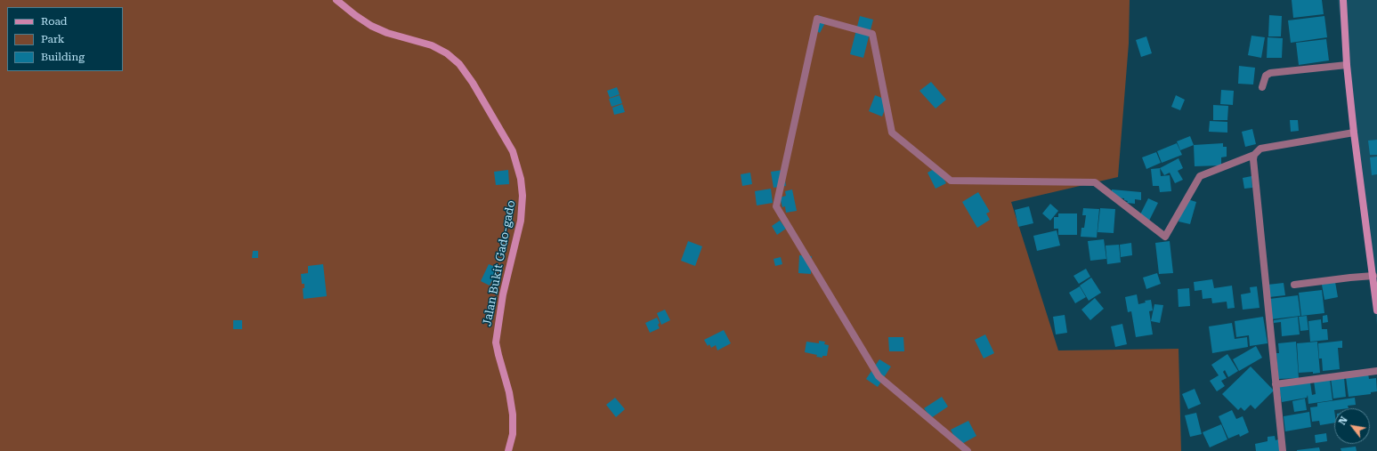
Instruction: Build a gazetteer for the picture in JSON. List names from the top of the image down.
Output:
{
  "streets": {
    "street": ["Jalan Bukit Gado-gado"]
  },
  "legend": ["Road", "Park", "Building"],
  "north": "top left"
}
